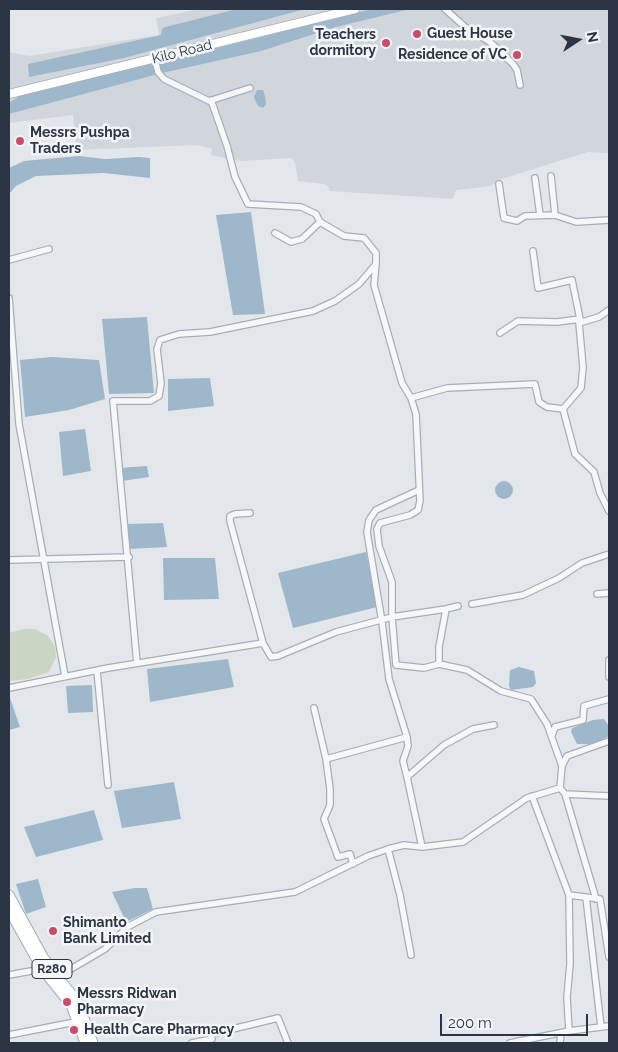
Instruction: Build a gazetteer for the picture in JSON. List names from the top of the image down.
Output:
{
  "streets": {
    "main road": ["R280"],
    "street": ["Kilo Road"]
  },
  "places": [
    "Guest House",
    "Teachers dormitory",
    "Residence of VC",
    "Messrs Pushpa Traders",
    "Shimanto Bank Limited",
    "Messrs Ridwan Pharmacy",
    "Health Care Pharmacy"
  ],
  "scale_bar": "200 m",
  "north": "right"
}
